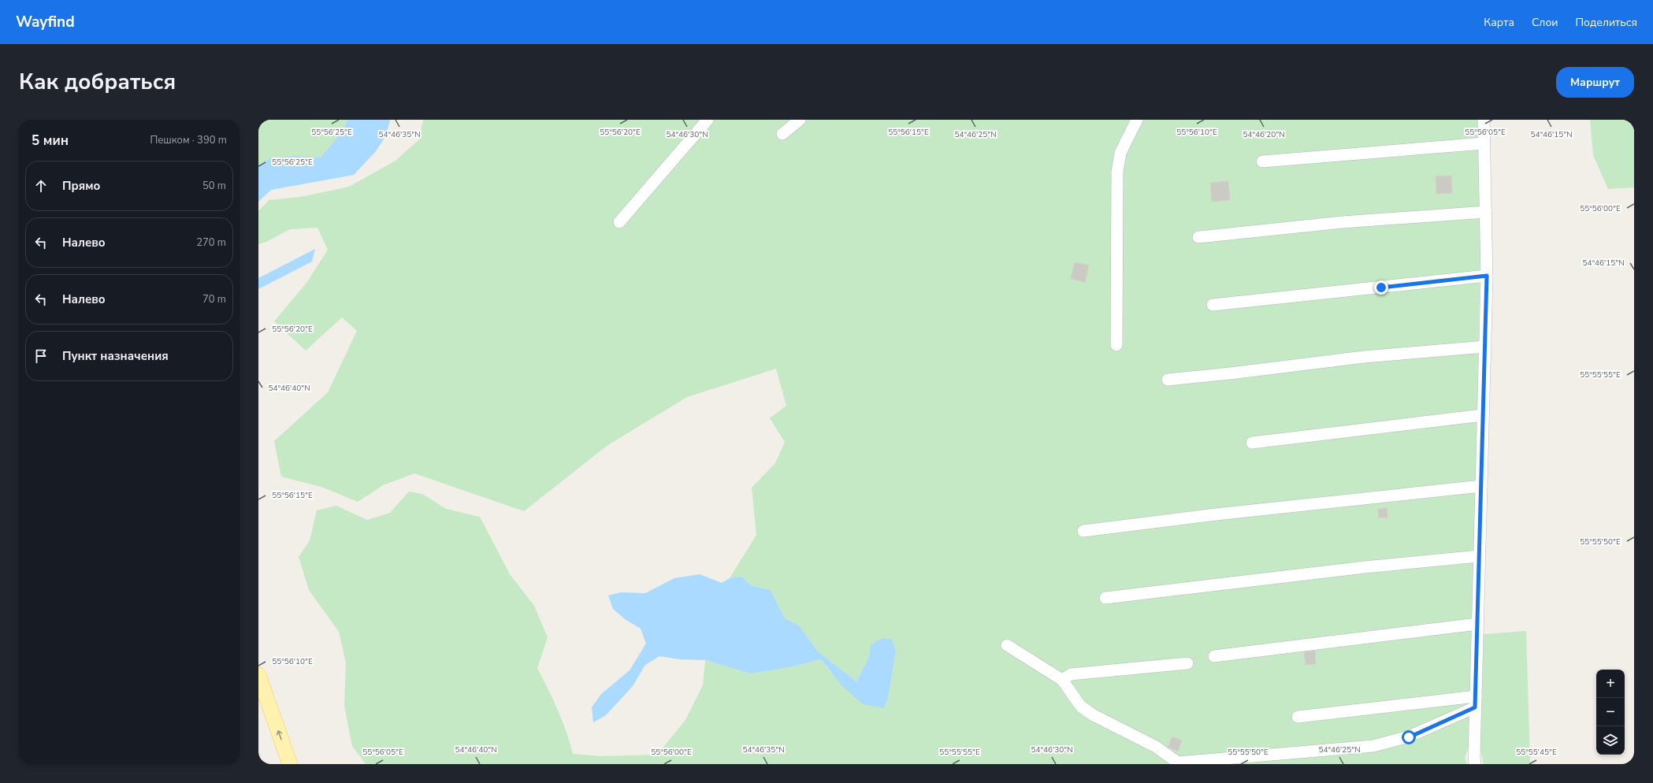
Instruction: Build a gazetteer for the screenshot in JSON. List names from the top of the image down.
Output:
{
  "page": {
    "header": "Wayfind",
    "nav": ["Карта", "Слои", "Поделиться"],
    "title": "Как добраться",
    "buttons": "Маршрут",
    "heading": ["5 мин", "Пешком · 390 m"],
    "list": [
      ["Прямо", "50 m"],
      ["Налево", "270 m"],
      ["Налево", "70 m"],
      "Пункт назначения"
    ],
    "map_buttons": ["+", "−"]
  },
  "coordinates": [
    "55°56'25\"E",
    "55°56'15\"E",
    "55°56'10\"E",
    "55°56'05\"E",
    "55°56'20\"E",
    "54°46'35\"N",
    "54°46'30\"N",
    "54°46'25\"N",
    "54°46'20\"N",
    "54°46'15\"N",
    "55°56'00\"E",
    "55°55'55\"E",
    "54°46'40\"N",
    "55°55'50\"E",
    "55°55'45\"E"
  ]
}
